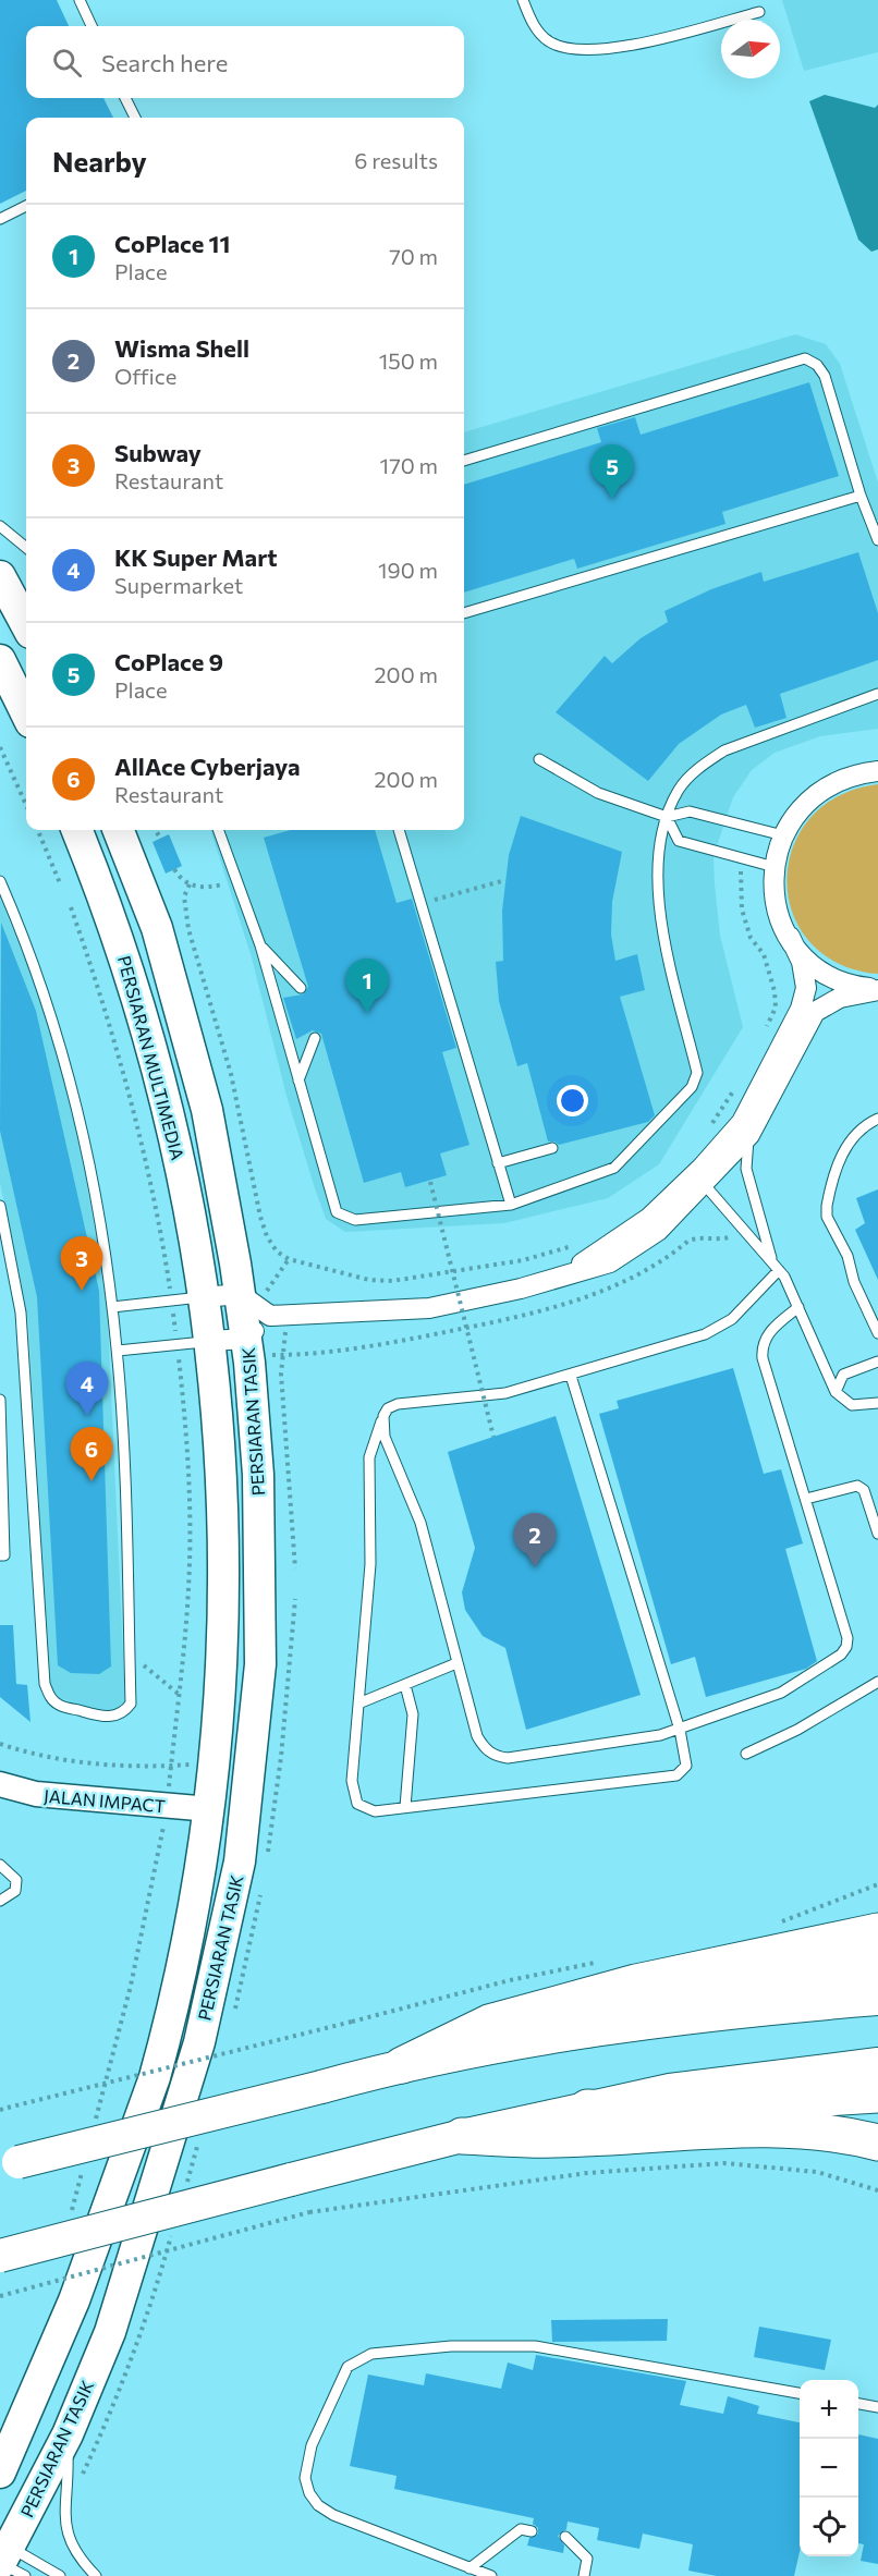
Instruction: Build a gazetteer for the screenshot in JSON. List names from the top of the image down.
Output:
{
  "streets": {
    "main road": ["PERSIARAN MULTIMEDIA", "PERSIARAN TASIK"],
    "street": ["JALAN IMPACT"]
  },
  "crossings": [
    ["PERSIARAN MULTIMEDIA", "PERSIARAN TASIK"],
    ["PERSIARAN TASIK", "JALAN IMPACT"]
  ],
  "north": "right",
  "page": {
    "search": "Search here",
    "heading": ["Nearby", "6 results"],
    "list": [
      {
        "mark": "1",
        "name": "CoPlace 11",
        "note": "Place",
        "value": "70 m"
      },
      {
        "mark": "2",
        "name": "Wisma Shell",
        "note": "Office",
        "value": "150 m"
      },
      {
        "mark": "3",
        "name": "Subway",
        "note": "Restaurant",
        "value": "170 m"
      },
      {
        "mark": "4",
        "name": "KK Super Mart",
        "note": "Supermarket",
        "value": "190 m"
      },
      {
        "mark": "5",
        "name": "CoPlace 9",
        "note": "Place",
        "value": "200 m"
      },
      {
        "mark": "6",
        "name": "AllAce Cyberjaya",
        "note": "Restaurant",
        "value": "200 m"
      }
    ],
    "pins": [
      "5",
      "1",
      "3",
      "4",
      "6",
      "2"
    ],
    "map_buttons": ["+", "−"]
  }
}
